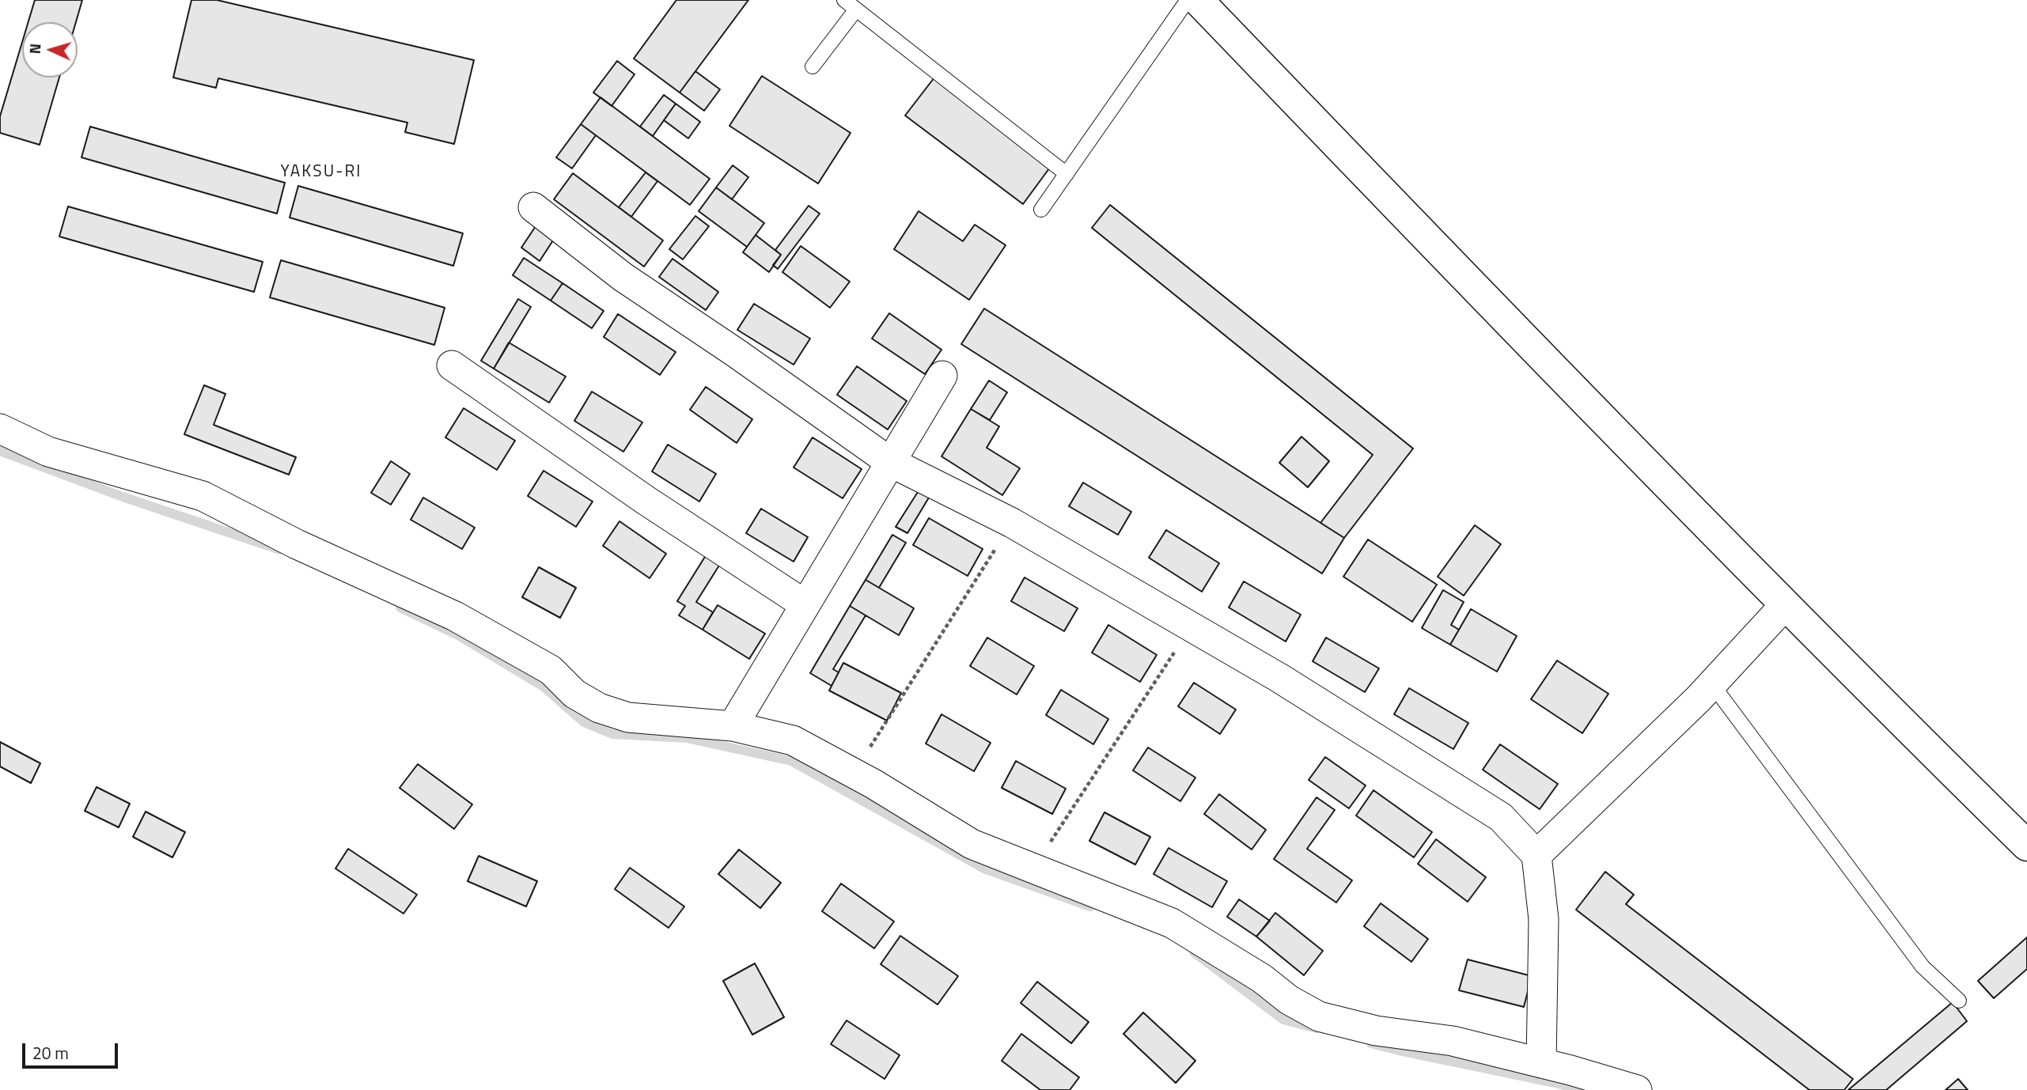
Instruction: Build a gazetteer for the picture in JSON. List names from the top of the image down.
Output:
{
  "districts": ["YAKSU-RI"],
  "scale_bar": "20 m",
  "north": "left"
}
